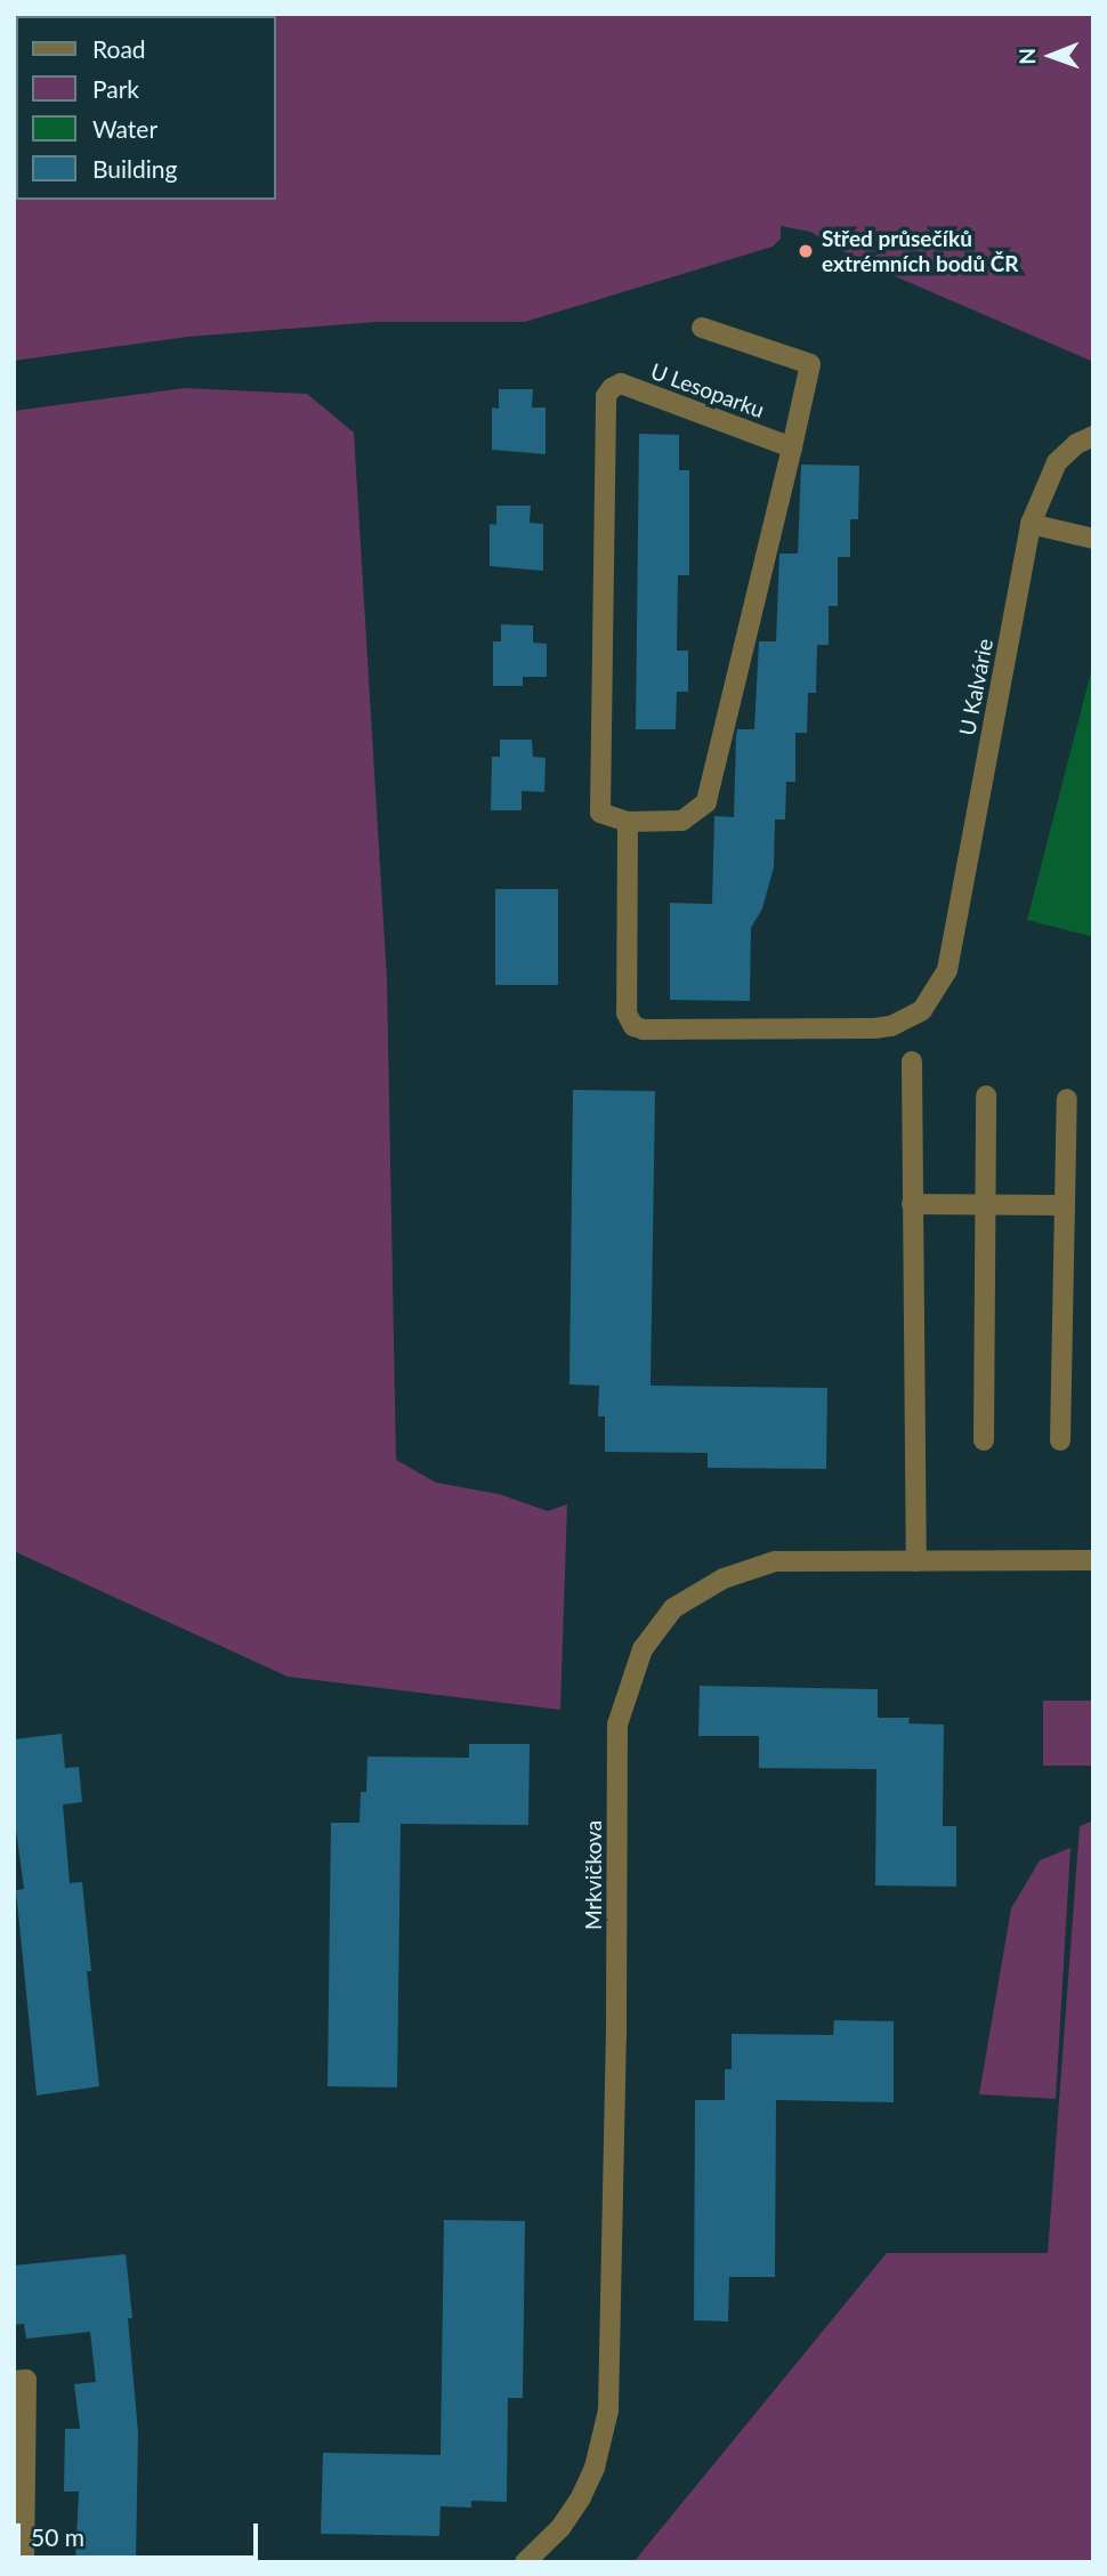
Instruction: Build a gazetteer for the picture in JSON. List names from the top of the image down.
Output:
{
  "streets": {
    "street": ["U Lesoparku", "U Kalvárie", "Mrkvičkova"]
  },
  "crossings": [
    ["U Lesoparku", "U Kalvárie"]
  ],
  "places": ["Střed průsečíků extrémních bodů ČR"],
  "legend": [
    "Road",
    "Park",
    "Water",
    "Building"
  ],
  "scale_bar": "50 m",
  "north": "left"
}
